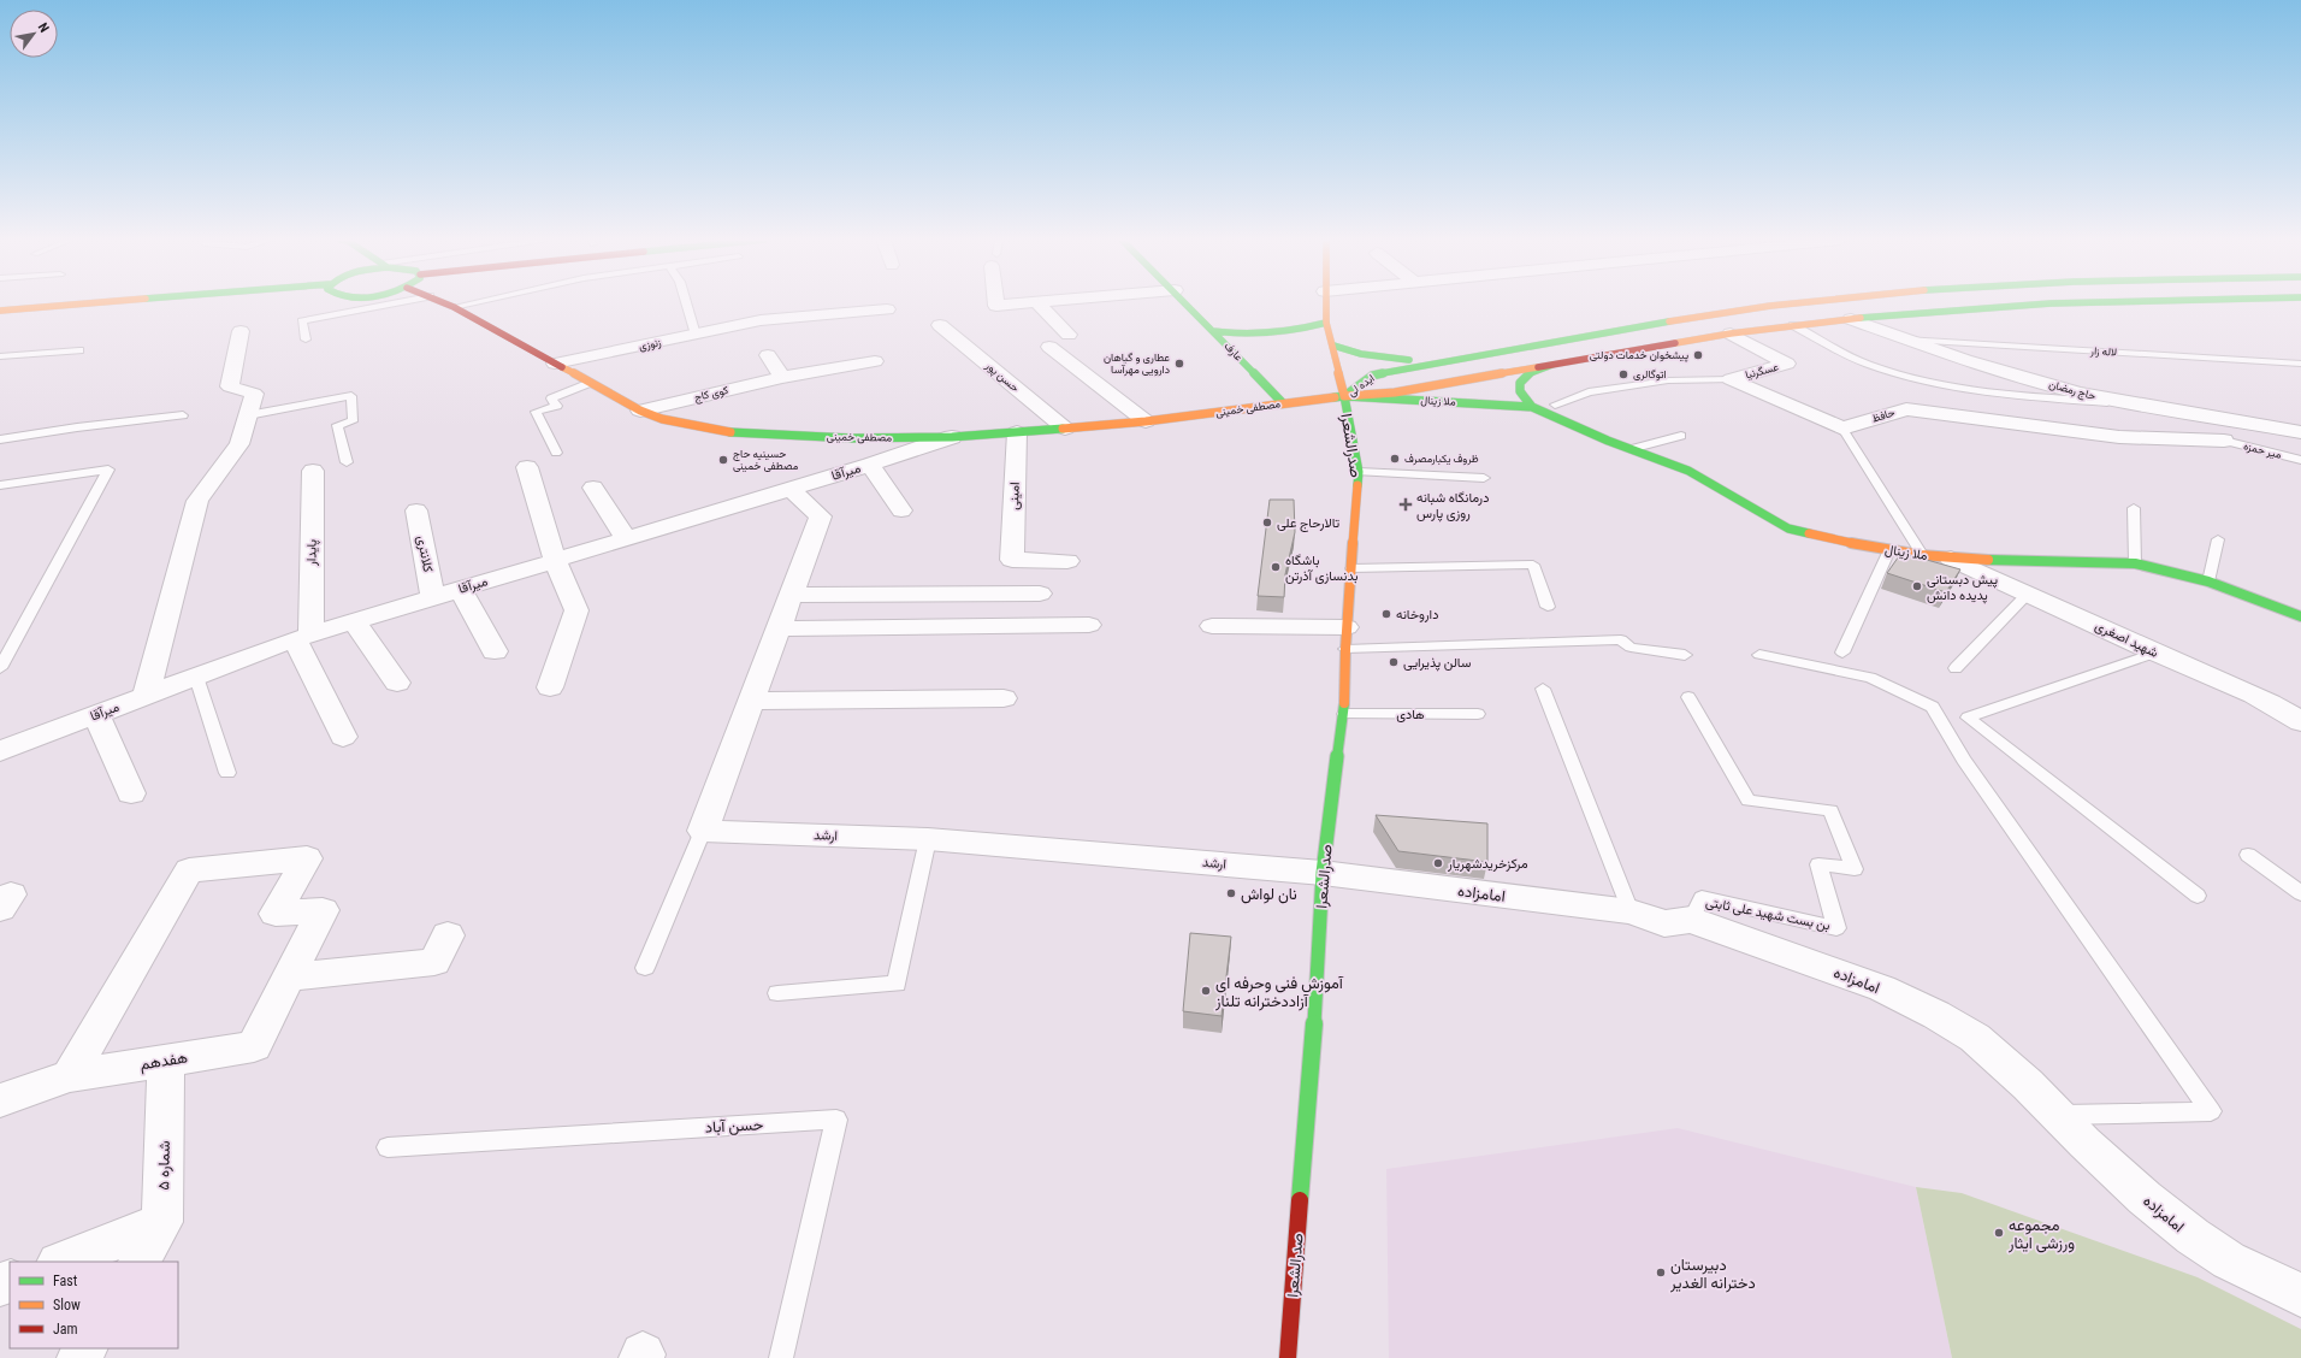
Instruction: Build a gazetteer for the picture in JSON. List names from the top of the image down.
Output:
{
  "streets": {
    "main road": [
      "عارف",
      "ایده لى",
      "ملا زینال",
      "مصطفی خمینی",
      "صدرالشعرا"
    ],
    "street": [
      "زنوزی",
      "عسگرنیا",
      "حسن پور",
      "حاج رمضان",
      "کوی کاج",
      "حافظ",
      "میرآقا",
      "امینی",
      "پایدار",
      "کلانتری",
      "شهید اصغری",
      "ارشد",
      "امامزاده",
      "هفدهم",
      "شماره ۵"
    ],
    "lane": [
      "لاله زار",
      "میر حمزه",
      "هادی",
      "بن بست شهید علی ثابتی",
      "حسن آباد"
    ]
  },
  "crossings": [
    ["زنوزی", "مصطفی خمینی"],
    ["عارف", "مصطفی خمینی"],
    ["لاله زار", "حاج رمضان"],
    ["عسگرنیا", "ایده لى"],
    ["حسن پور", "مصطفی خمینی"],
    ["ایده لى", "حاج رمضان"],
    ["ایده لى", "ملا زینال"],
    ["ایده لى", "مصطفی خمینی"],
    ["ایده لى", "صدرالشعرا"],
    ["کوی کاج", "مصطفی خمینی"],
    ["ملا زینال", "مصطفی خمینی"],
    ["ملا زینال", "صدرالشعرا"],
    ["ملا زینال", "شهید اصغری"],
    ["مصطفی خمینی", "صدرالشعرا"],
    ["مصطفی خمینی", "میرآقا"],
    ["مصطفی خمینی", "امینی"],
    ["حافظ", "میر حمزه"],
    ["صدرالشعرا", "هادی"],
    ["صدرالشعرا", "ارشد"],
    ["صدرالشعرا", "امامزاده"],
    ["میرآقا", "پایدار"],
    ["میرآقا", "کلانتری"],
    ["ارشد", "امامزاده"],
    ["امامزاده", "بن بست شهید علی ثابتی"],
    ["هفدهم", "شماره ۵"]
  ],
  "places": {
    "other": [
      "پیشخوان خدمات دولتی",
      "عطاری و گیاهان دارویی مهرآسا",
      "اتوگالری",
      "ظروف یکبارمصرف",
      "حسینیه حاج مصطفی خمینی",
      "تالارحاج علی",
      "باشگاه بدنسازی آذرتن",
      "پیش دبستانی پدیده دانش",
      "داروخانه",
      "سالن پذیرایی",
      "مرکزخریدشهریار",
      "نان لواش",
      "آموزش فنی وحرفه ای آزاددخترانه تلناز",
      "مجموعه ورزشی ایثار",
      "دبیرستان دخترانه الغدیر"
    ],
    "health": ["درمانگاه شبانه روزی پارس"]
  },
  "legend": ["Fast", "Slow", "Jam"],
  "north": "top right"
}
